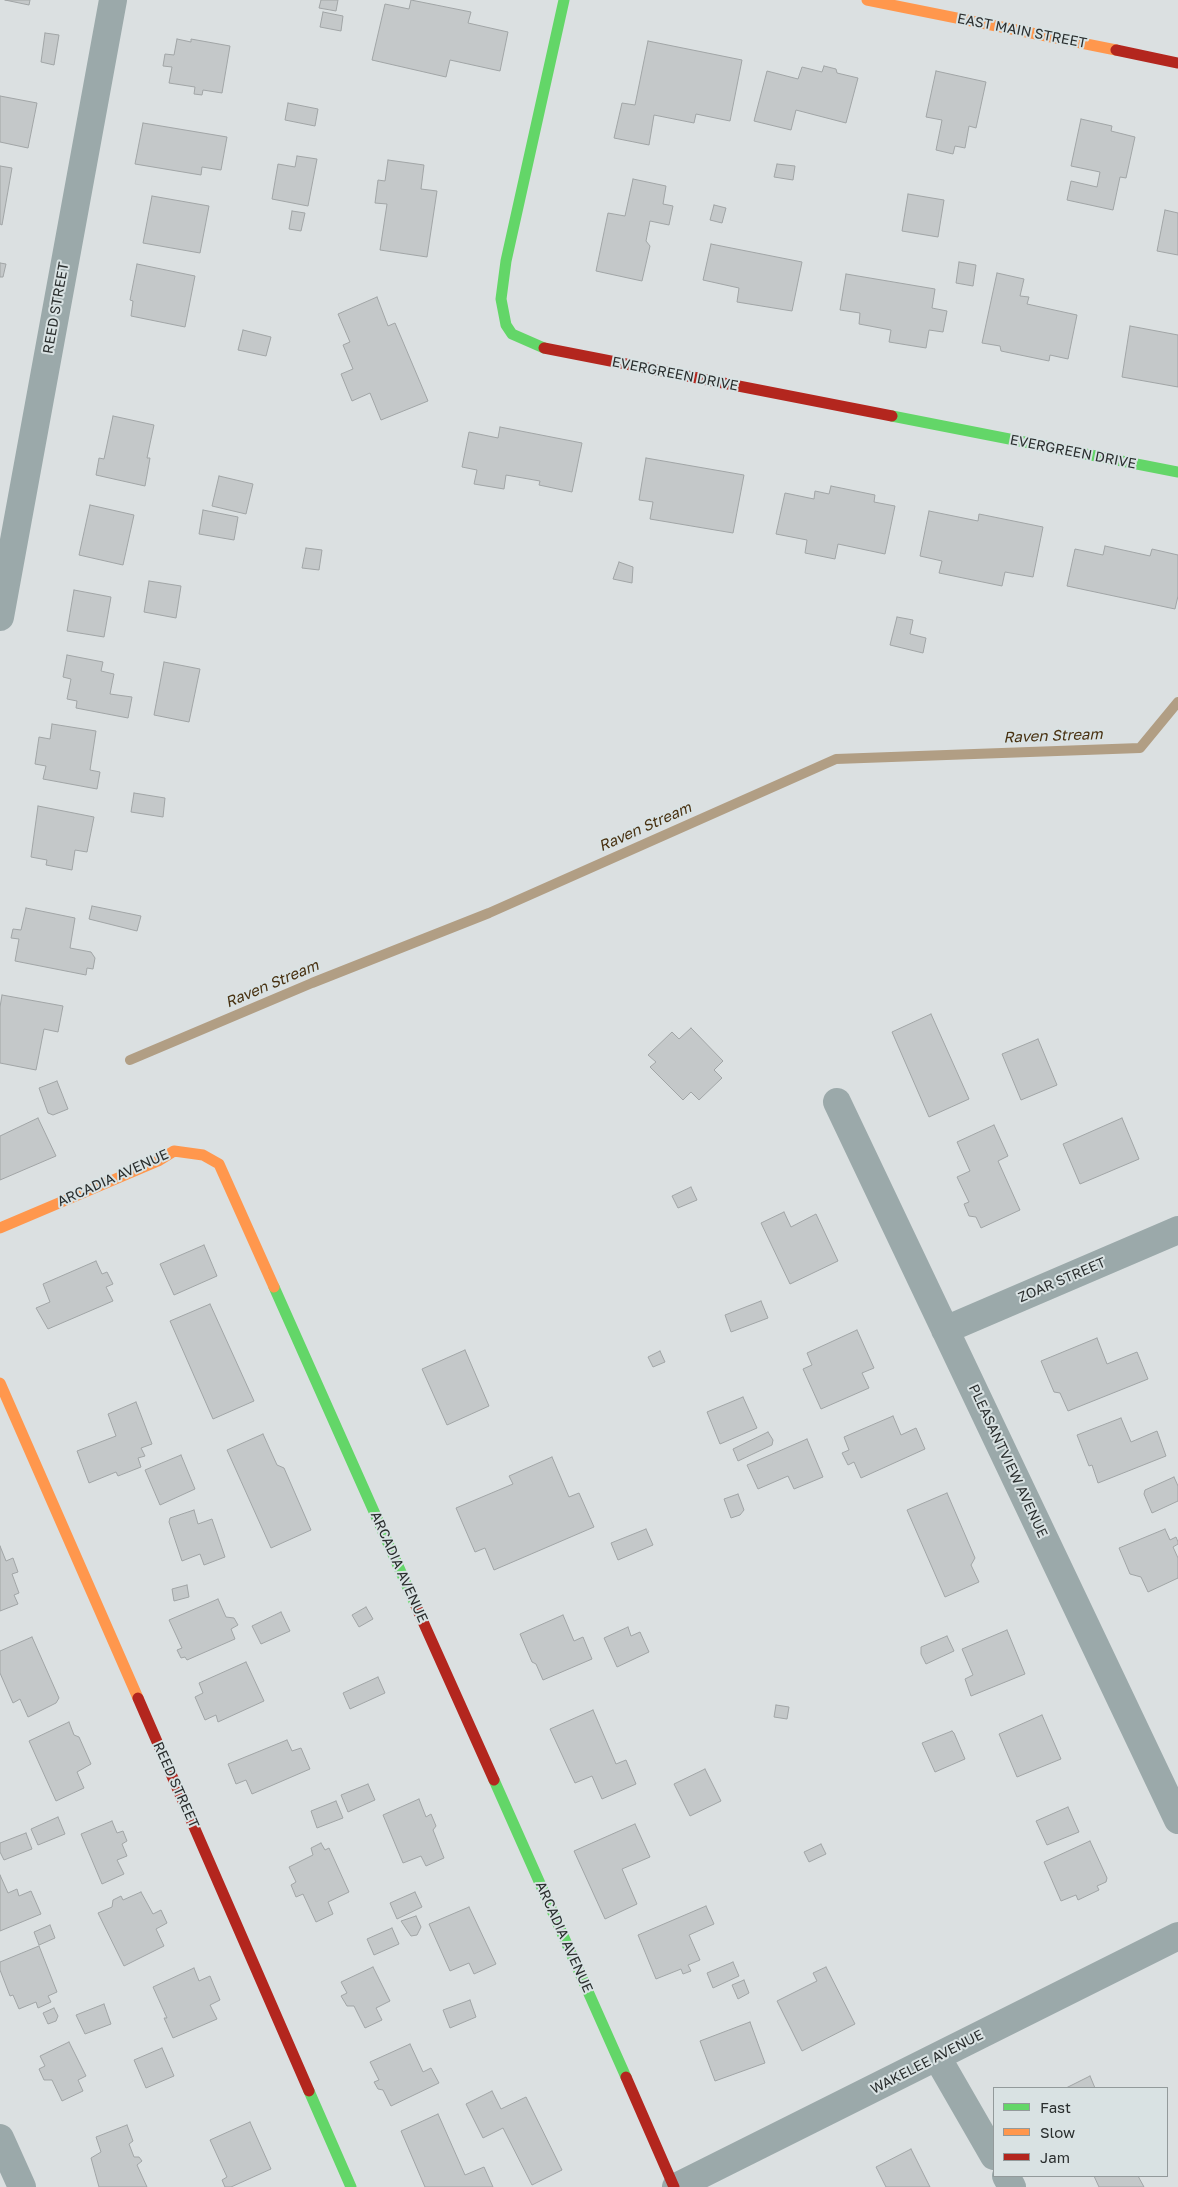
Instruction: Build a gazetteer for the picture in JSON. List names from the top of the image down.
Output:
{
  "streets": {
    "street": [
      "EAST MAIN STREET",
      "REED STREET",
      "EVERGREEN DRIVE",
      "ARCADIA AVENUE",
      "ZOAR STREET",
      "PLEASANTVIEW AVENUE",
      "WAKELEE AVENUE"
    ]
  },
  "crossings": [
    ["ARCADIA AVENUE", "WAKELEE AVENUE"],
    ["ZOAR STREET", "PLEASANTVIEW AVENUE"]
  ],
  "water": ["Raven Stream"],
  "legend": ["Fast", "Slow", "Jam"]
}
